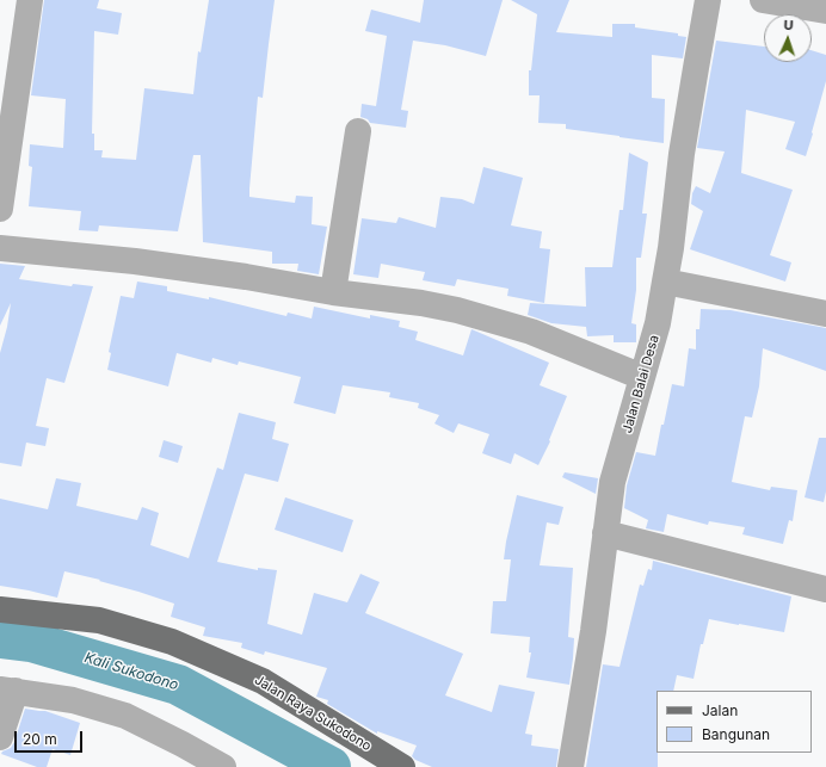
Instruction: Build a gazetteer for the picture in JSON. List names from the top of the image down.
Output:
{
  "streets": {
    "main road": ["Jalan Raya Sukodono"],
    "street": ["Jalan Balai Desa"]
  },
  "water": ["Kali Sukodono"],
  "legend": ["Jalan", "Bangunan"],
  "scale_bar": "20 m",
  "north": "top"
}
